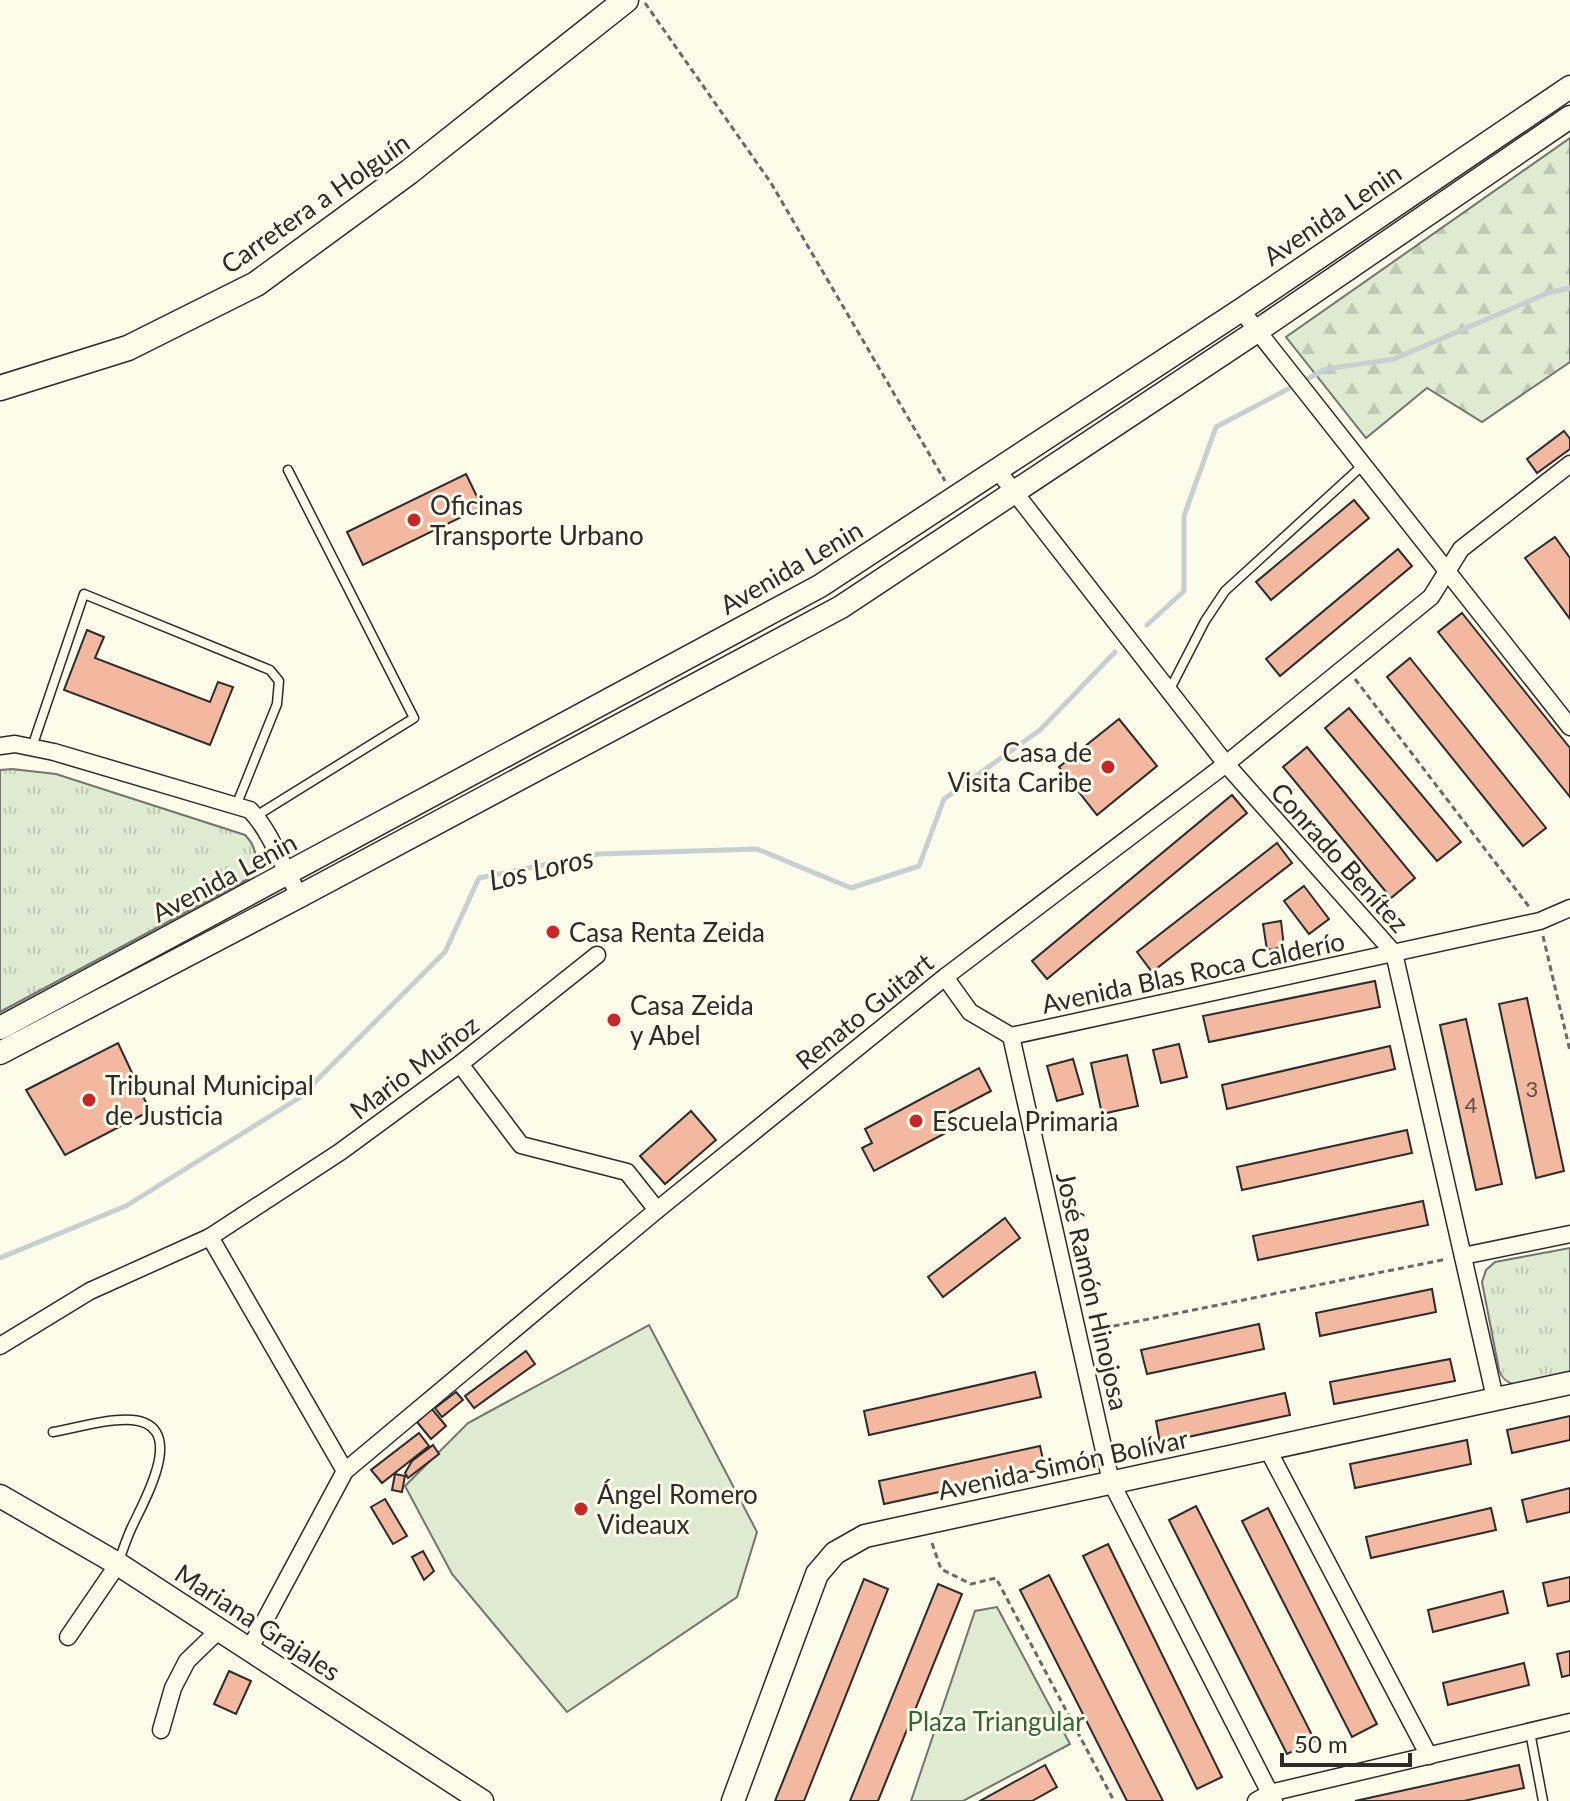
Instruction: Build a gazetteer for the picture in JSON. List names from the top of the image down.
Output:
{
  "streets": {
    "main road": [
      "Carretera a Holguín",
      "Avenida Lenin",
      "Avenida Simón Bolívar",
      "Mariana Grajales"
    ],
    "street": [
      "Conrado Benítez",
      "Avenida Blas Roca Calderío",
      "Renato Guitart",
      "Mario Muñoz",
      "José Ramón Hinojosa"
    ]
  },
  "crossings": [
    ["Avenida Lenin", "Conrado Benítez"],
    ["Conrado Benítez", "Avenida Blas Roca Calderío"],
    ["Conrado Benítez", "Renato Guitart"],
    ["Conrado Benítez", "Avenida Simón Bolívar"],
    ["Avenida Blas Roca Calderío", "José Ramón Hinojosa"],
    ["Renato Guitart", "Mariana Grajales"],
    ["José Ramón Hinojosa", "Avenida Simón Bolívar"]
  ],
  "water": ["Los Loros"],
  "parks": ["Plaza Triangular"],
  "places": [
    "Oficinas Transporte Urbano",
    "Casa de Visita Caribe",
    "Casa Renta Zeida",
    "Casa Zeida y Abel",
    "Tribunal Municipal de Justicia",
    "Escuela Primaria",
    "Ángel Romero Videaux"
  ],
  "house_numbers": ["3", "4"],
  "scale_bar": "50 m"
}
